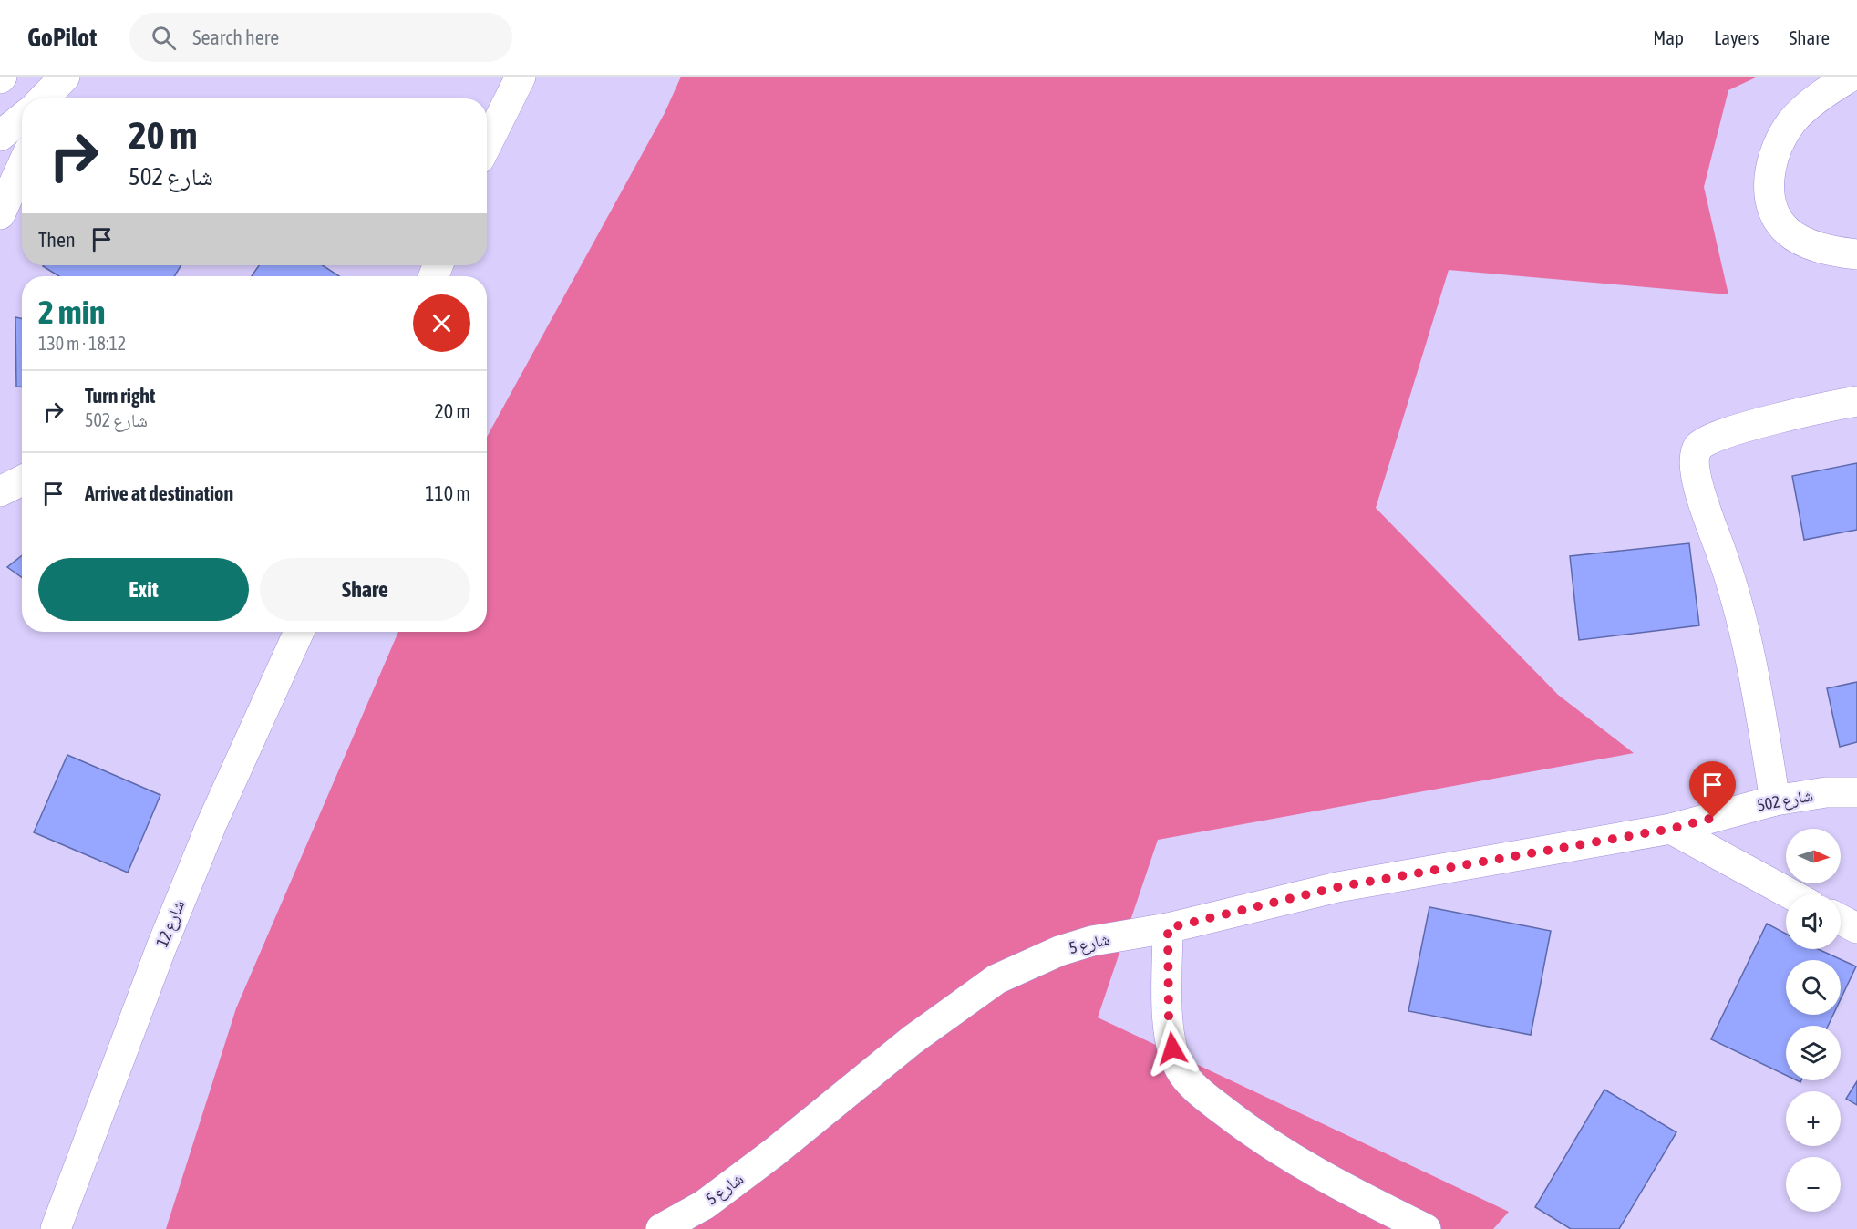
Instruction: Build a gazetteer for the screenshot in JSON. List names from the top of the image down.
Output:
{
  "streets": {
    "street": ["شارع 502", "شارع 12", "شارع 5"]
  },
  "crossings": [
    ["شارع 502", "شارع 5"]
  ],
  "north": "right",
  "page": {
    "header": "GoPilot",
    "search": "Search here",
    "nav": ["Map", "Layers", "Share"],
    "turn": ["20 m", "شارع 502"],
    "then": "Then",
    "heading": ["2 min", "130 m · 18:12"],
    "list": [
      {
        "name": "Turn right",
        "note": "شارع 502",
        "value": "20 m"
      },
      {
        "name": "Arrive at destination",
        "value": "110 m"
      }
    ],
    "buttons": ["Exit", "Share"],
    "map_buttons": ["+", "−"]
  }
}
